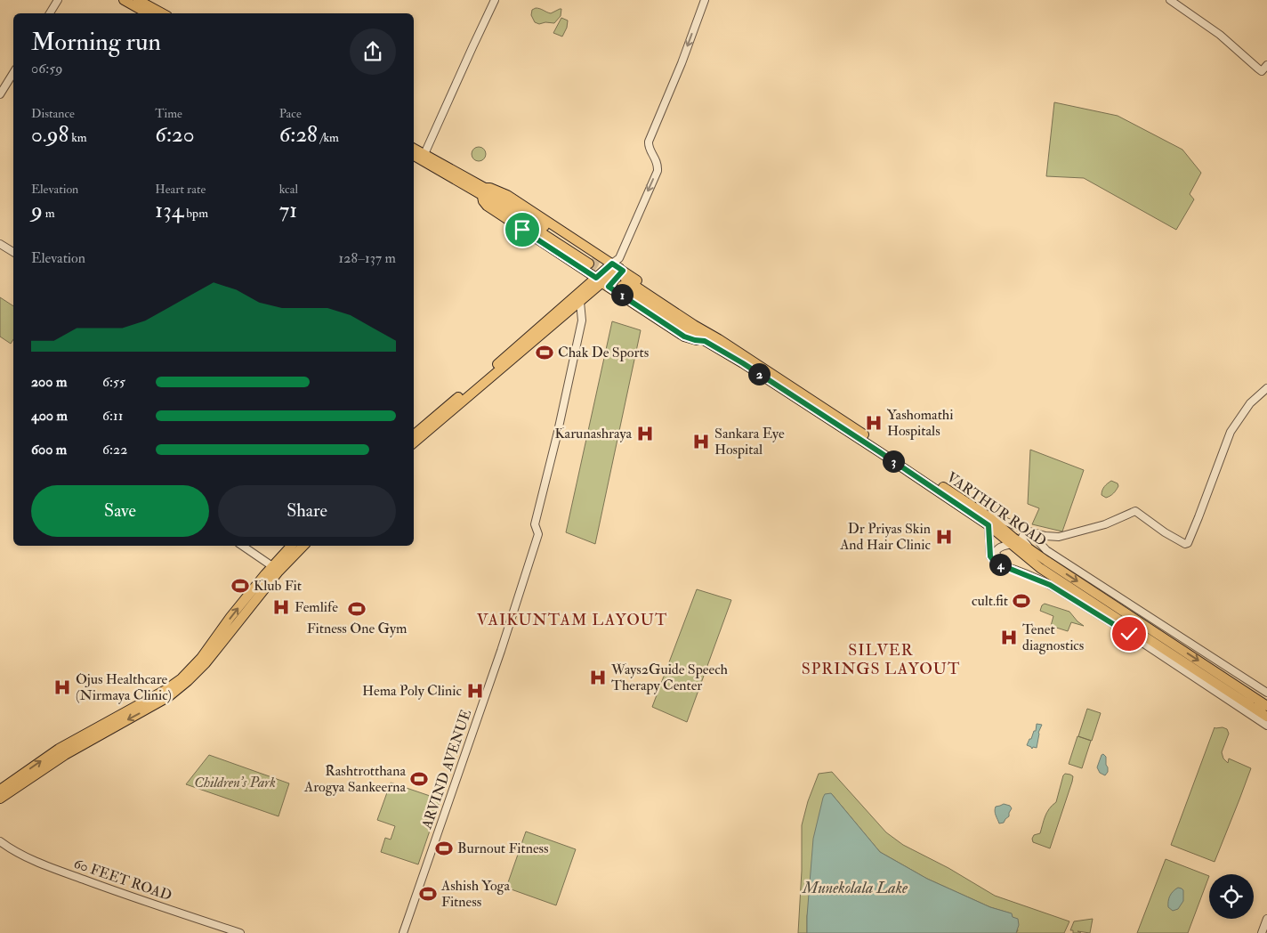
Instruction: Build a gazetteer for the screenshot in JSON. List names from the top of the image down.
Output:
{
  "streets": {
    "main road": ["VARTHUR ROAD"],
    "street": ["ARVIND AVENUE", "60 FEET ROAD"]
  },
  "districts": ["VAIKUNTAM LAYOUT", "SILVER SPRINGS LAYOUT"],
  "water": ["Munekolala Lake"],
  "parks": ["Children's Park"],
  "places": {
    "sports": [
      "Chak De Sports",
      "Klub Fit",
      "cult.fit",
      "Fitness One Gym",
      "Rashtrotthana Arogya Sankeerna",
      "Burnout Fitness",
      "Ashish Yoga Fitness"
    ],
    "hospital": [
      "Yashomathi Hospitals",
      "Karunashraya",
      "Sankara Eye Hospital",
      "Dr Priyas Skin And Hair Clinic",
      "Femlife",
      "Tenet diagnostics",
      "Ways2Guide Speech Therapy Center",
      "Ojus Healthcare (Nirmaya Clinic)",
      "Hema Poly Clinic"
    ]
  },
  "page": {
    "heading": ["Morning run", "06:59"],
    "stats": [
      ["Distance", "0.98 km"],
      ["Time", "6:20"],
      ["Pace", "6:28 /km"],
      ["Elevation", "9 m"],
      ["Heart rate", "134 bpm"],
      ["kcal", "71"]
    ],
    "chart": ["Elevation", "128–137 m"],
    "pins": [
      "1",
      "2",
      "3",
      "4"
    ],
    "list": [
      {
        "name": "200 m",
        "note": "6:55"
      },
      {
        "name": "400 m",
        "note": "6:11"
      },
      {
        "name": "600 m",
        "note": "6:22"
      }
    ],
    "buttons": ["Save", "Share"]
  }
}
